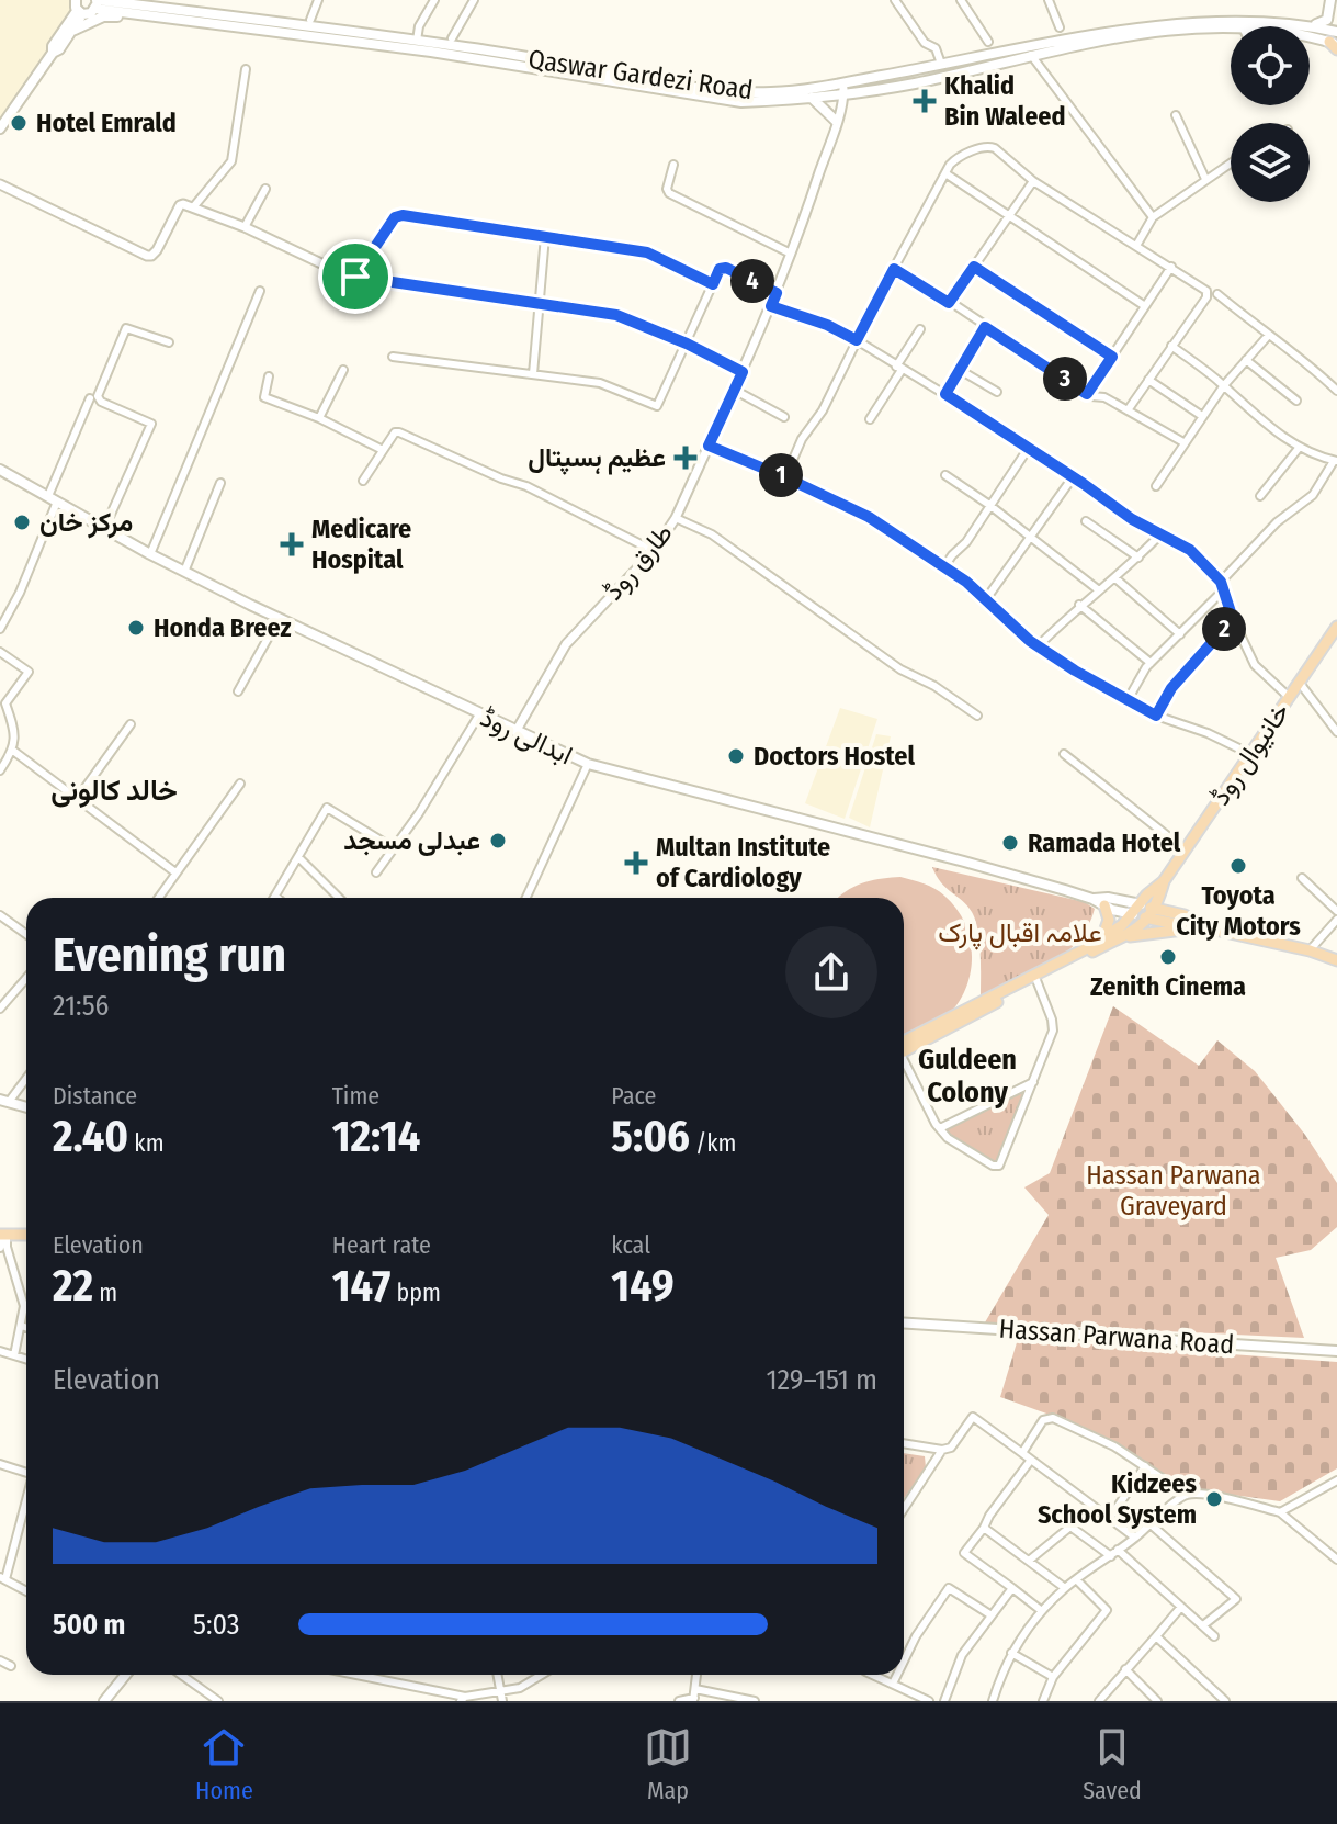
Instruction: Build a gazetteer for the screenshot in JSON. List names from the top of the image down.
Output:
{
  "streets": {
    "main road": [
      "Qaswar Gardezi Road",
      "ابدالی روڈ",
      "خانیوال روڈ",
      "Hassan Parwana Road"
    ],
    "street": ["طارق روڈ"]
  },
  "crossings": [
    ["Qaswar Gardezi Road", "طارق روڈ"],
    ["طارق روڈ", "ابدالی روڈ"]
  ],
  "districts": ["خالد کالونی", "Guldeen Colony"],
  "parks": ["علامہ اقبال پارک", "Hassan Parwana Graveyard"],
  "places": {
    "health": [
      "Khalid Bin Waleed",
      "عظیم ہسپتال",
      "Medicare Hospital",
      "Multan Institute of Cardiology"
    ],
    "other": [
      "Hotel Emrald",
      "مرکز خان",
      "Honda Breez",
      "Doctors Hostel",
      "عبدلی مسجد",
      "Ramada Hotel",
      "Toyota City Motors",
      "Zenith Cinema",
      "Kidzees School System"
    ]
  },
  "page": {
    "pins": [
      "4",
      "3",
      "1",
      "2"
    ],
    "heading": ["Evening run", "21:56"],
    "stats": [
      ["Distance", "2.40 km"],
      ["Time", "12:14"],
      ["Pace", "5:06 /km"],
      ["Elevation", "22 m"],
      ["Heart rate", "147 bpm"],
      ["kcal", "149"]
    ],
    "chart": ["Elevation", "129–151 m"],
    "list": [
      {
        "name": "500 m",
        "note": "5:03"
      }
    ],
    "tabs": ["Home", "Map", "Saved"]
  }
}
